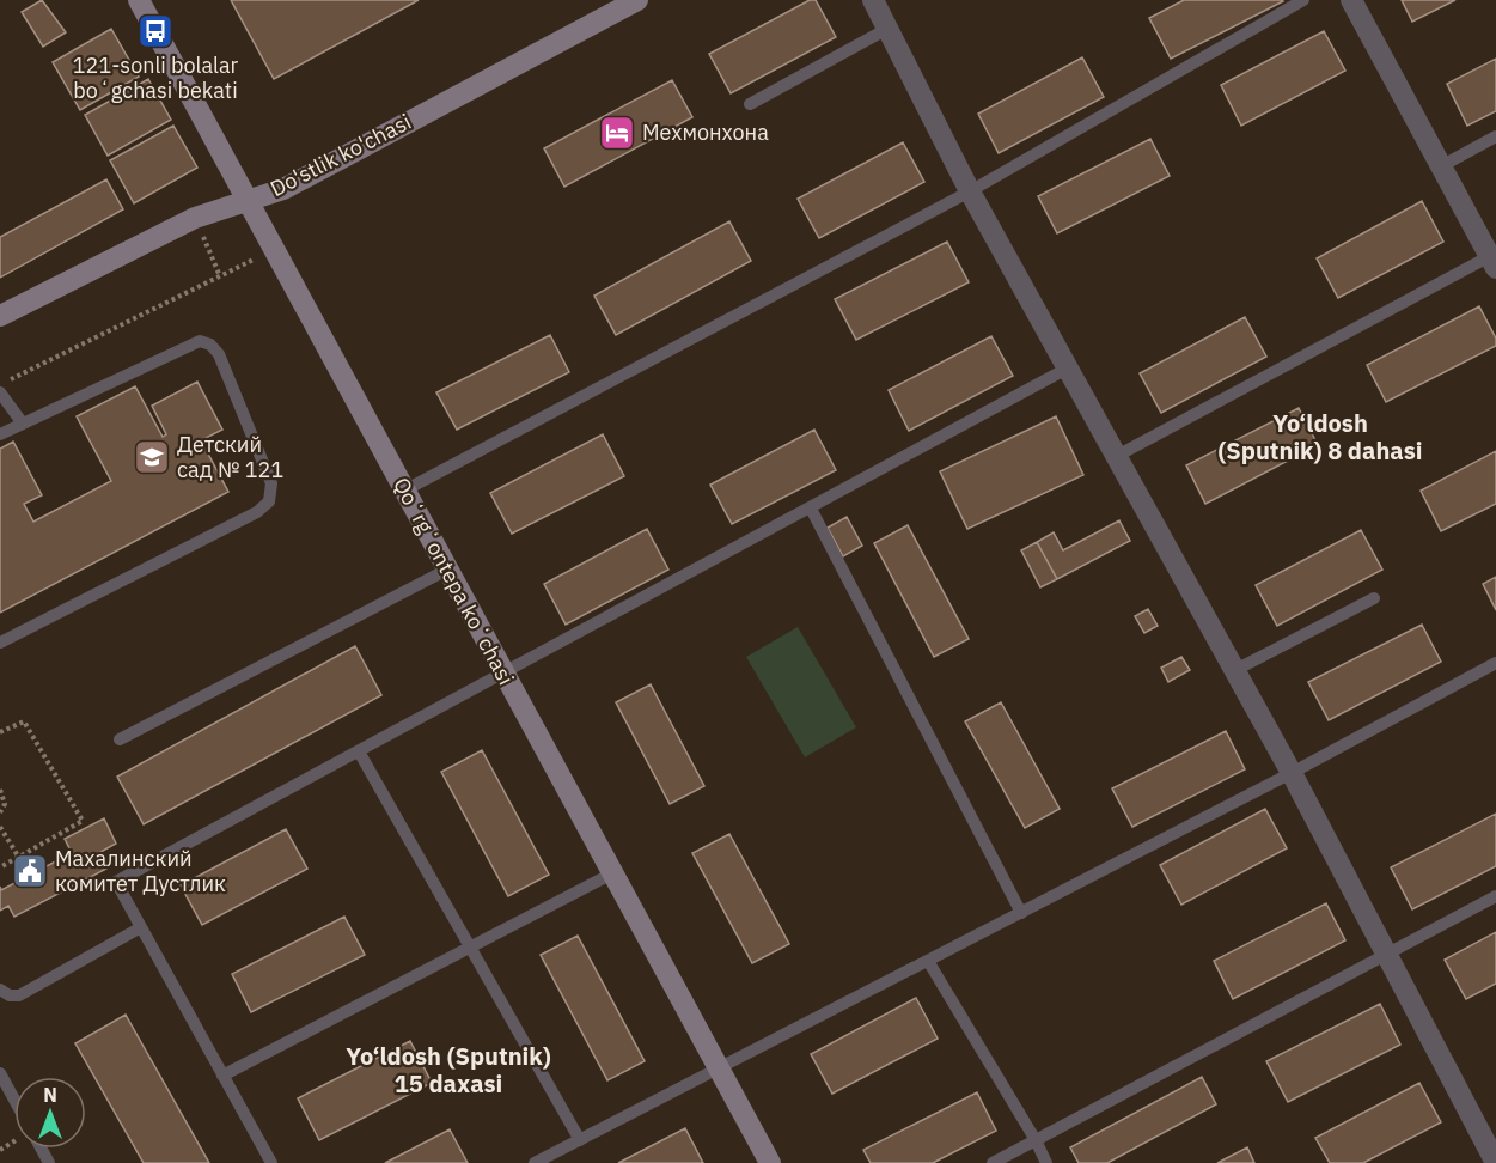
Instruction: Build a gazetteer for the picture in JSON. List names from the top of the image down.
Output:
{
  "streets": {
    "street": ["Do'stlik ko'chasi", "Qoʻrgʻontepa koʻchasi"]
  },
  "crossings": [
    ["Do'stlik ko'chasi", "Qoʻrgʻontepa koʻchasi"]
  ],
  "districts": ["Yo‘ldosh (Sputnik) 8 dahasi", "Yo‘ldosh (Sputnik) 15 daxasi"],
  "places": {
    "bus stop": ["121-sonli bolalar boʻgchasi bekati"],
    "hotel": ["Мехмонхона"],
    "school or university": ["Детский сад № 121"],
    "public building": ["Махалинский комитет Дустлик"]
  },
  "north": "top"
}
